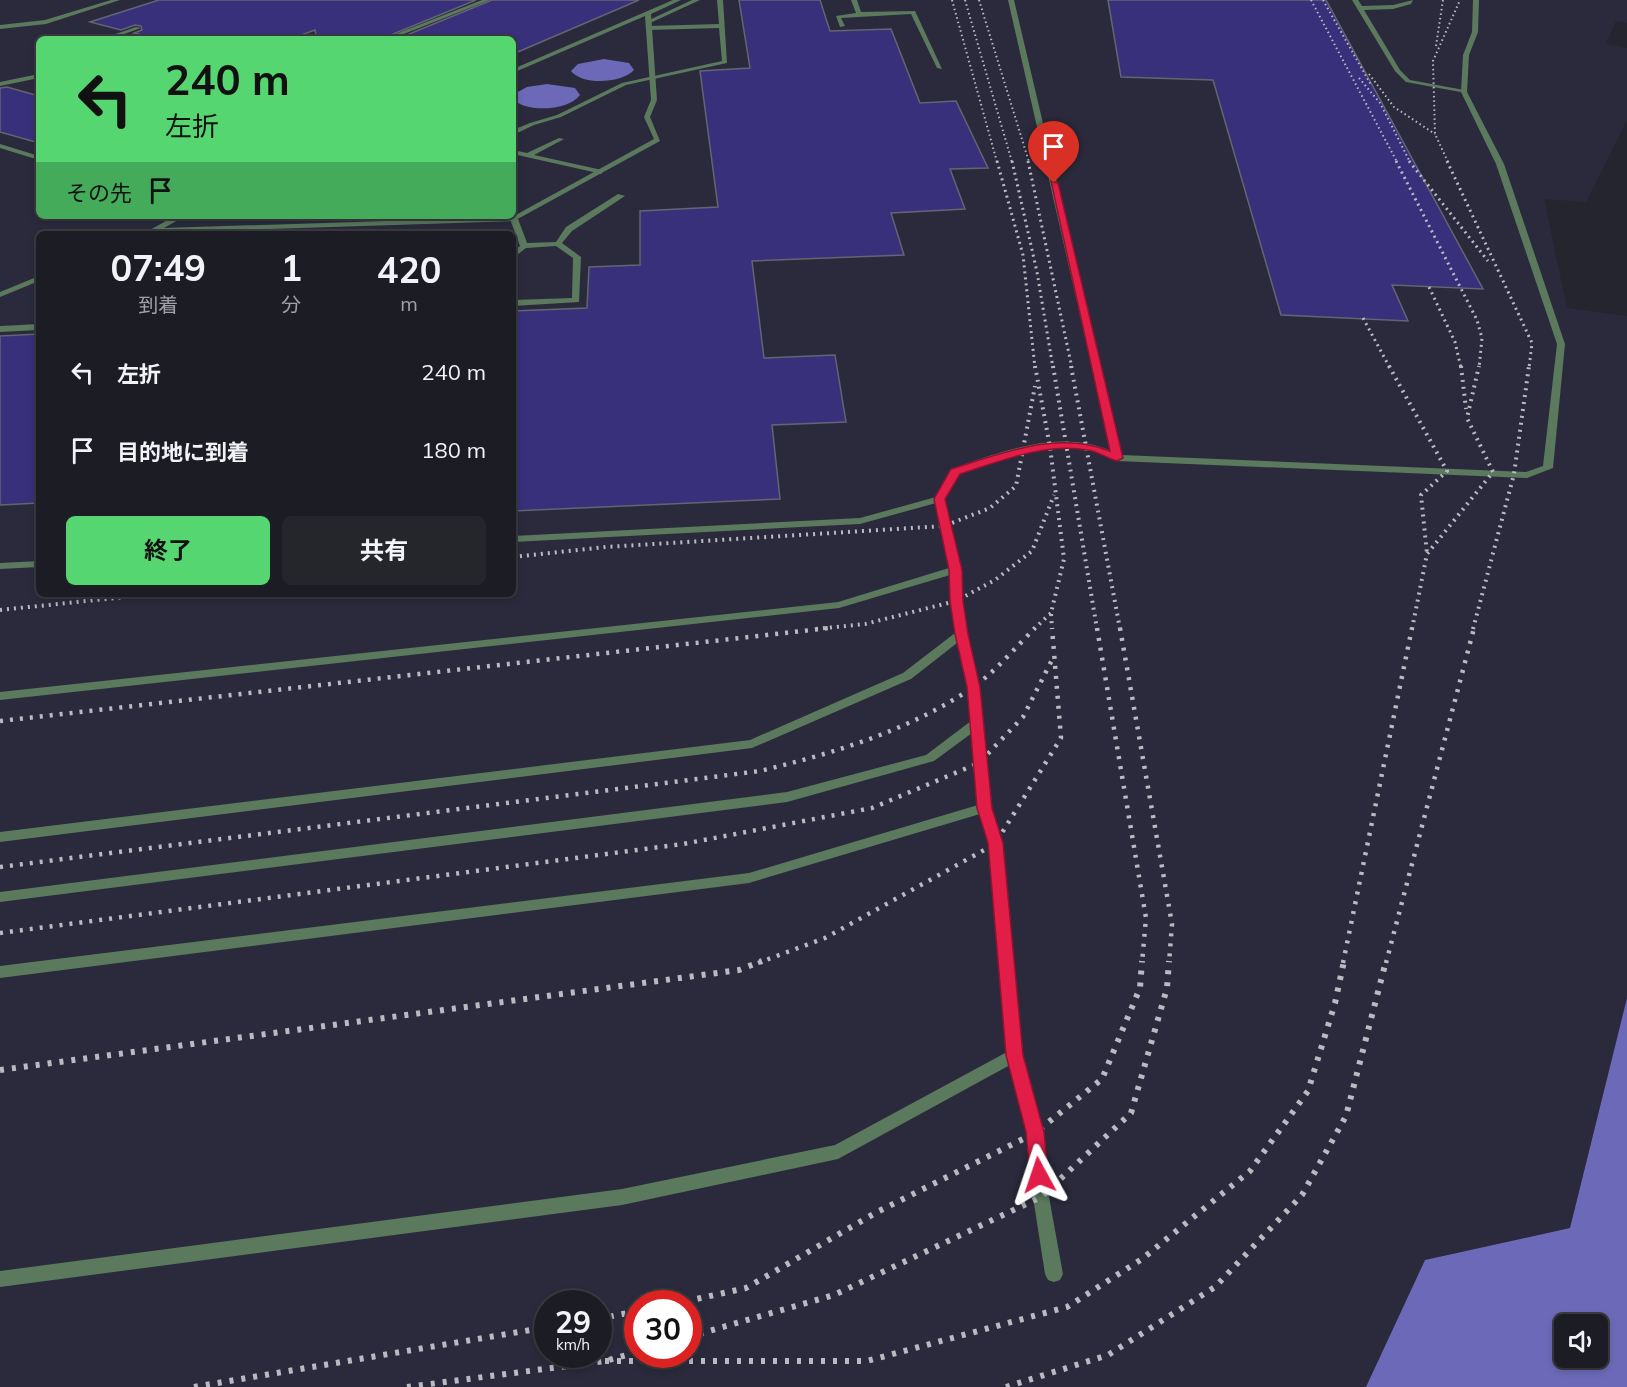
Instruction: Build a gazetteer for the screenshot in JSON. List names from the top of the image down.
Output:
{
  "page": {
    "turn": ["240 m", "左折"],
    "then": "その先",
    "eta": [
      "07:49",
      "到着",
      "1",
      "分",
      "420",
      "m"
    ],
    "list": [
      {
        "name": "左折",
        "value": "240 m"
      },
      {
        "name": "目的地に到着",
        "value": "180 m"
      }
    ],
    "buttons": ["終了", "共有"],
    "speed": "29 km/h",
    "limit": "30"
  }
}
